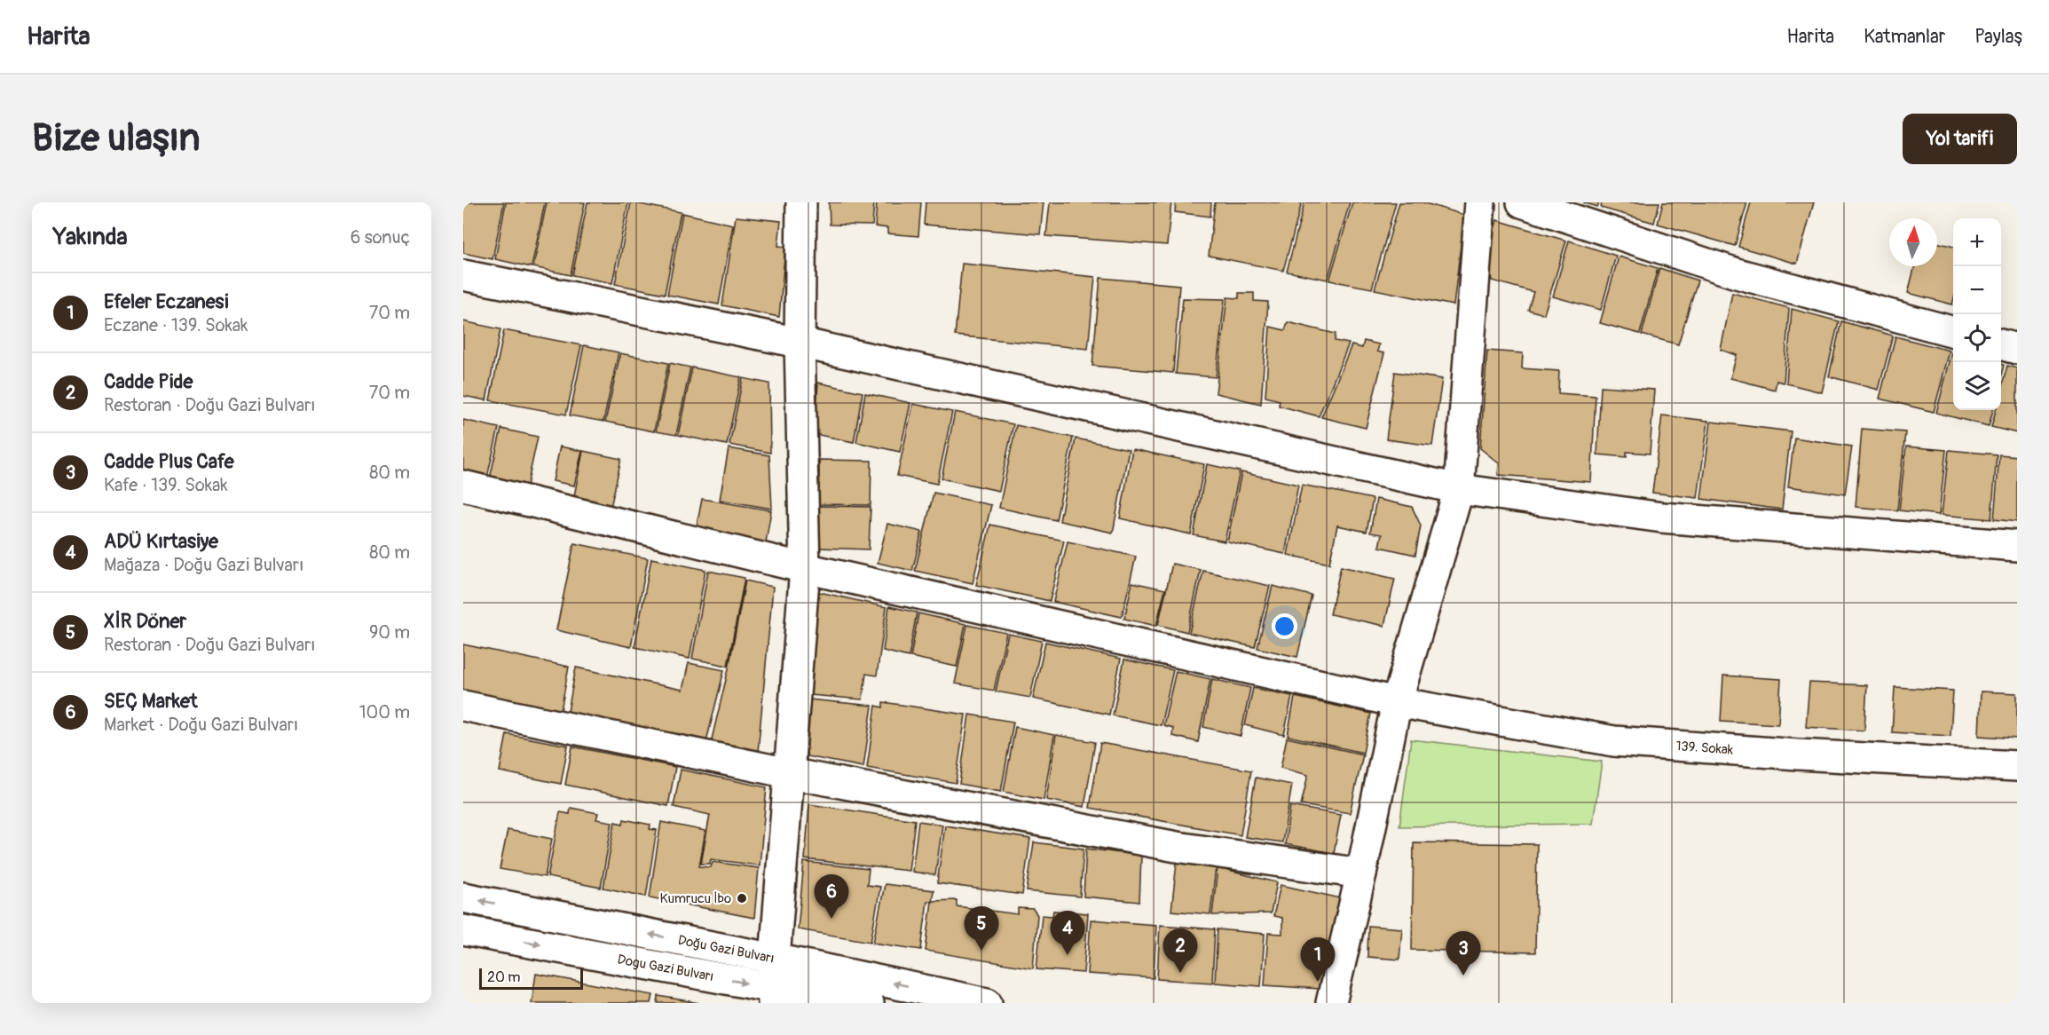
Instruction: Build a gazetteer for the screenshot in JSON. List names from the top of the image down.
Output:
{
  "streets": {
    "street": ["139. Sokak", "Doğu Gazi Bulvarı", "Dogu Gazi Bulvarı"]
  },
  "places": ["Kumrucu İbo"],
  "scale_bar": "20 m",
  "north": "top",
  "page": {
    "header": "Harita",
    "nav": ["Harita", "Katmanlar", "Paylaş"],
    "buttons": "Yol tarifi",
    "title": "Bize ulaşın",
    "heading": ["Yakında", "6 sonuç"],
    "map_buttons": ["+", "−"],
    "list": [
      {
        "mark": "1",
        "name": "Efeler Eczanesi",
        "note": "Eczane · 139. Sokak",
        "value": "70 m"
      },
      {
        "mark": "2",
        "name": "Cadde Pide",
        "note": "Restoran · Doğu Gazi Bulvarı",
        "value": "70 m"
      },
      {
        "mark": "3",
        "name": "Cadde Plus Cafe",
        "note": "Kafe · 139. Sokak",
        "value": "80 m"
      },
      {
        "mark": "4",
        "name": "ADÜ Kırtasiye",
        "note": "Mağaza · Doğu Gazi Bulvarı",
        "value": "80 m"
      },
      {
        "mark": "5",
        "name": "XİR Döner",
        "note": "Restoran · Doğu Gazi Bulvarı",
        "value": "90 m"
      },
      {
        "mark": "6",
        "name": "SEÇ Market",
        "note": "Market · Doğu Gazi Bulvarı",
        "value": "100 m"
      }
    ],
    "pins": [
      "6",
      "5",
      "4",
      "2",
      "3",
      "1"
    ],
    "scale": "20 m"
  }
}
